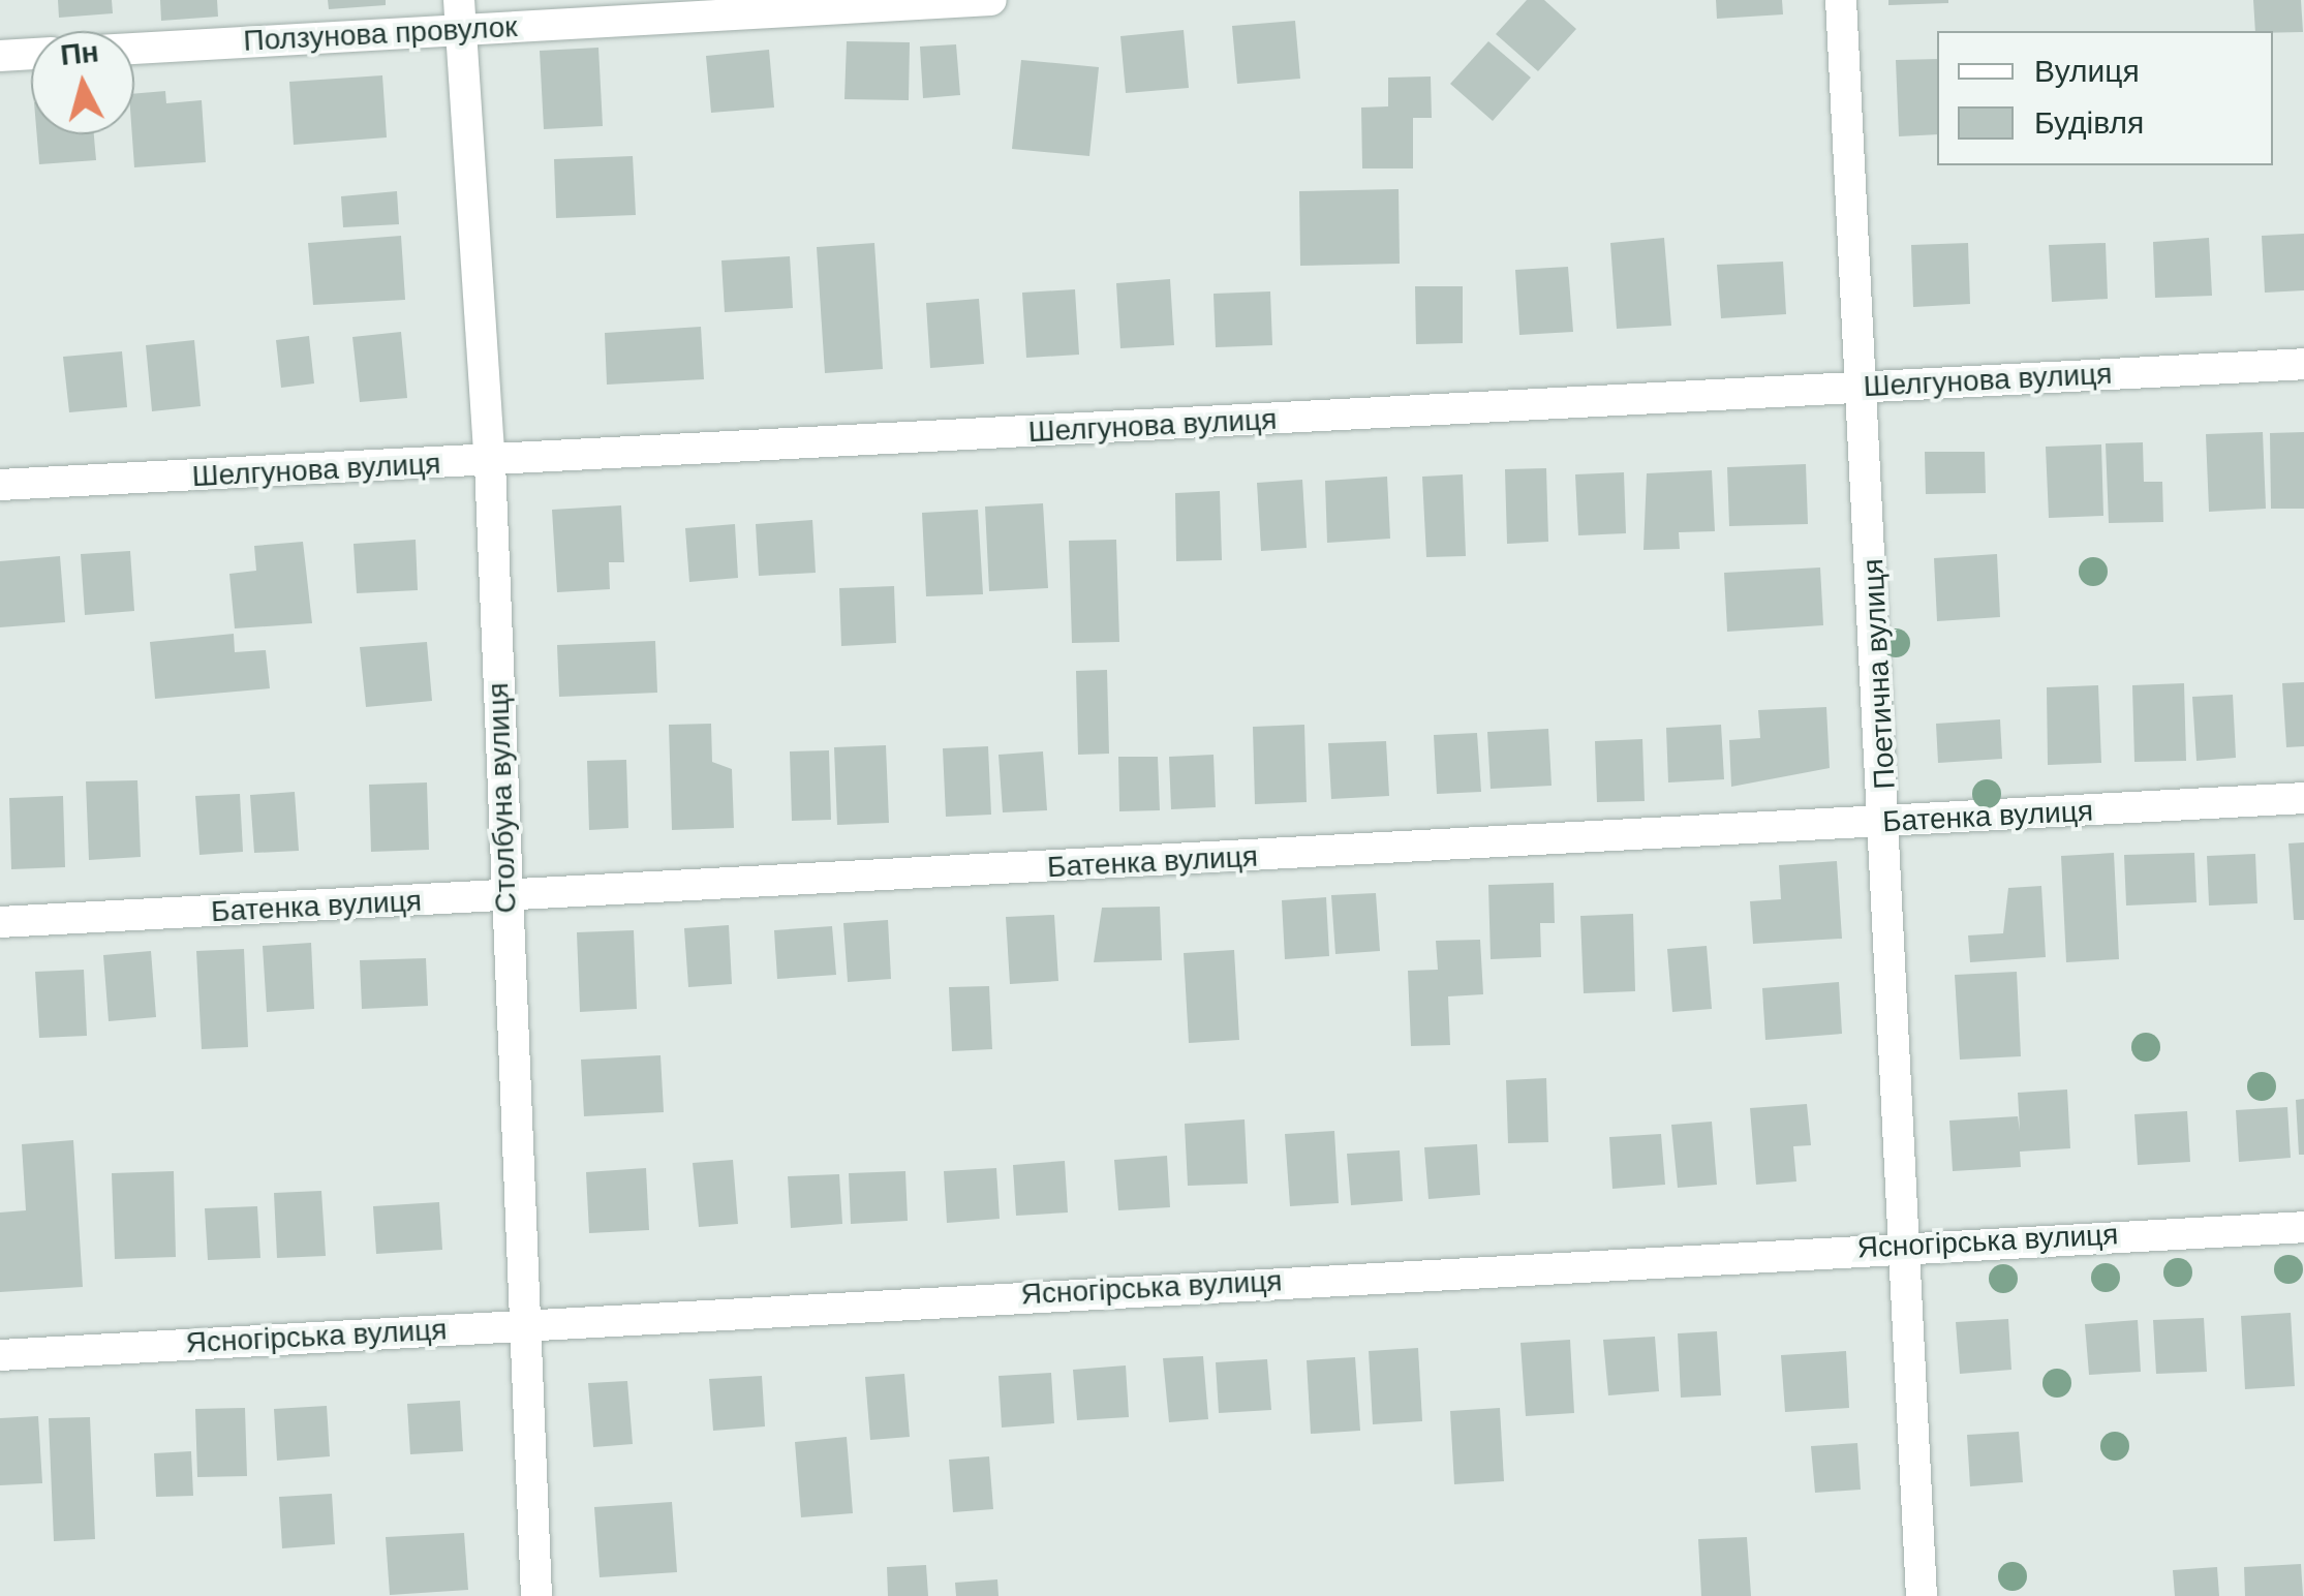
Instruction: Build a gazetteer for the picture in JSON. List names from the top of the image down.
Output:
{
  "streets": {
    "street": [
      "Ползунова провулок",
      "Шелгунова вулиця",
      "Поетична вулиця",
      "Столбуна вулиця",
      "Батенка вулиця",
      "Ясногірська вулиця"
    ]
  },
  "crossings": [
    ["Ползунова провулок", "Столбуна вулиця"],
    ["Шелгунова вулиця", "Поетична вулиця"],
    ["Шелгунова вулиця", "Столбуна вулиця"],
    ["Поетична вулиця", "Батенка вулиця"],
    ["Поетична вулиця", "Ясногірська вулиця"],
    ["Столбуна вулиця", "Батенка вулиця"],
    ["Столбуна вулиця", "Ясногірська вулиця"]
  ],
  "legend": ["Вулиця", "Будівля"],
  "north": "top"
}
